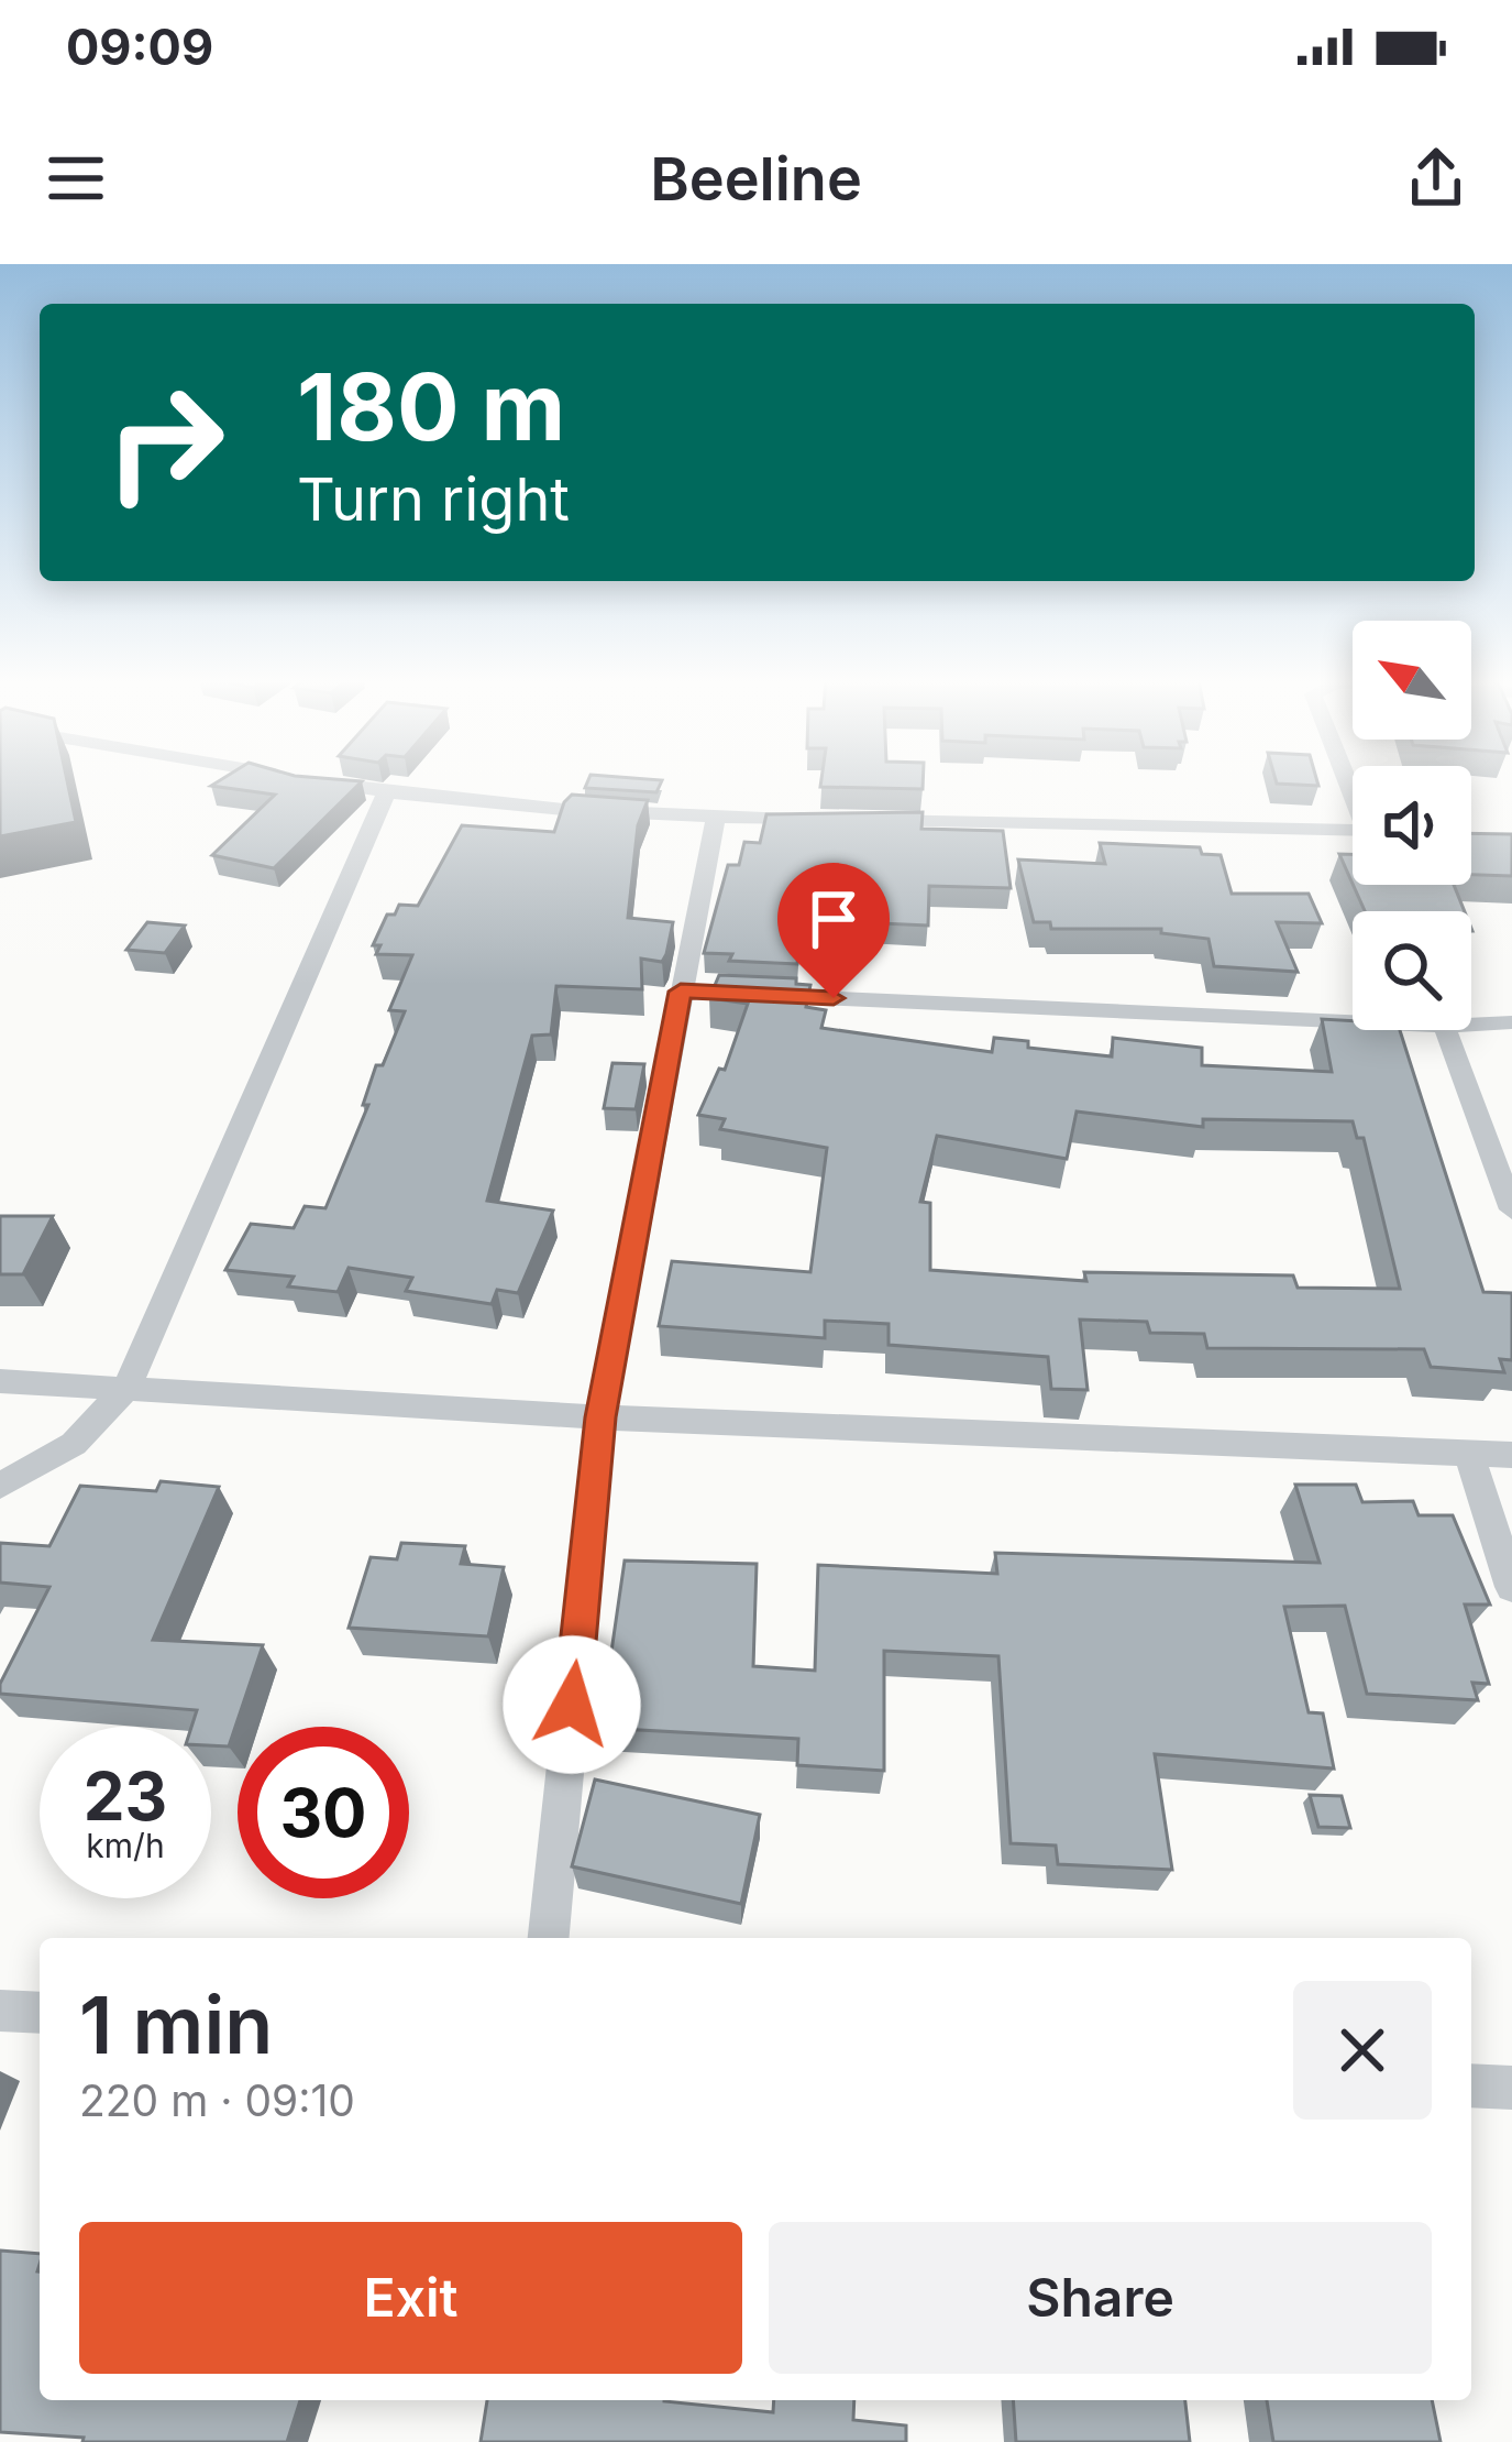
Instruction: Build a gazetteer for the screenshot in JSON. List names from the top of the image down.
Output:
{
  "north": "top left",
  "page": {
    "status": "09:09",
    "header": "Beeline",
    "turn": ["180 m", "Turn right"],
    "speed": "23 km/h",
    "limit": "30",
    "heading": ["1 min", "220 m · 09:10"],
    "buttons": ["Exit", "Share"]
  }
}
